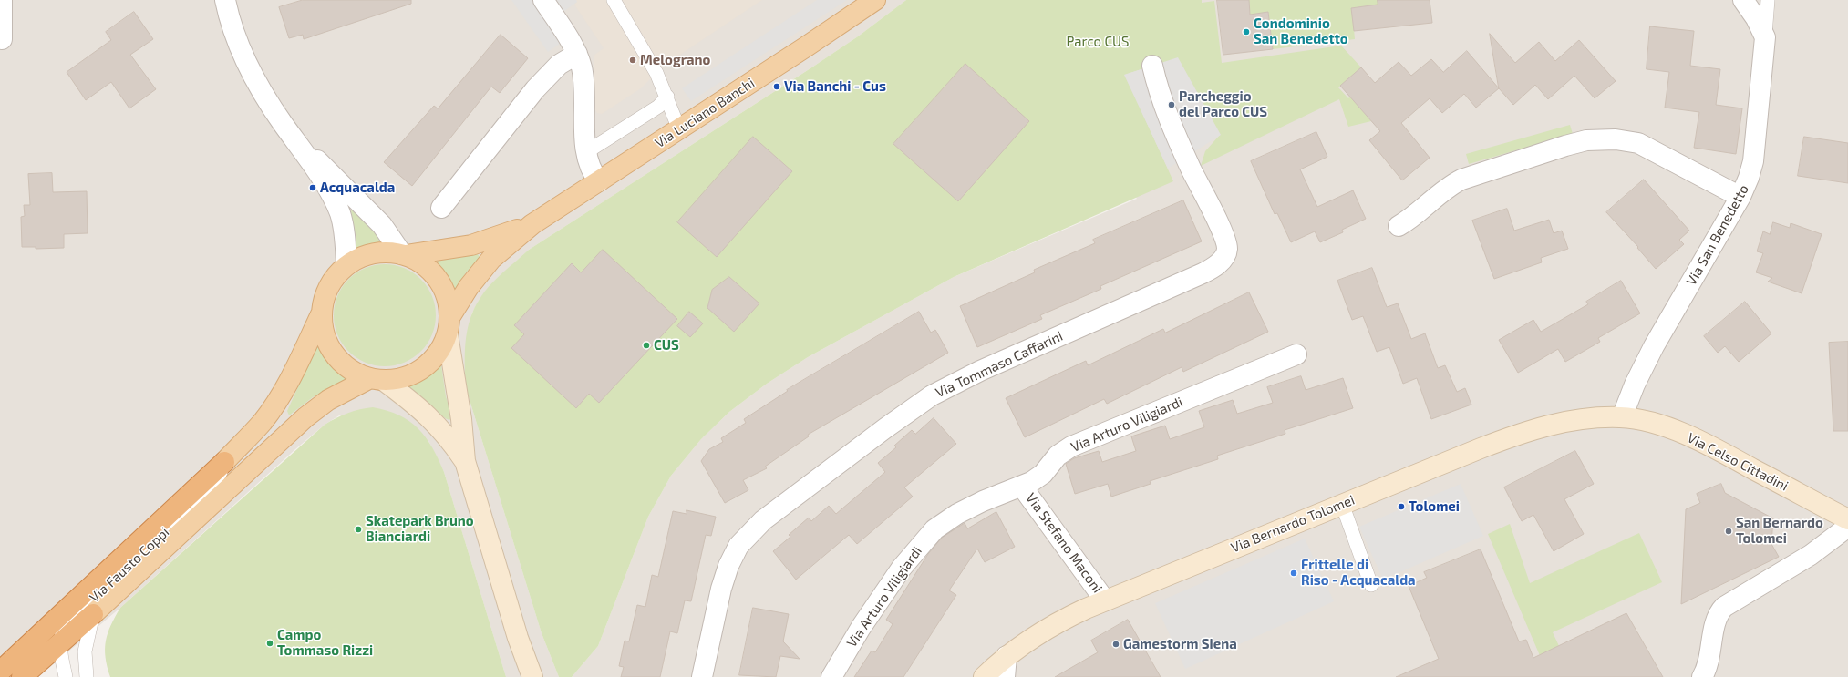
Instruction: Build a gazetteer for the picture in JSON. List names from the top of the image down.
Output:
{
  "streets": {
    "main road": ["Via Luciano Banchi"],
    "street": [
      "Via San Benedetto",
      "Via Tommaso Caffarini",
      "Via Arturo Viligiardi",
      "Via Celso Cittadini",
      "Via Bernardo Tolomei",
      "Via Stefano Maconi"
    ],
    "lane": ["Via Fausto Coppi"]
  },
  "crossings": [
    ["Via San Benedetto", "Via Celso Cittadini"],
    ["Via San Benedetto", "Via Bernardo Tolomei"],
    ["Via Arturo Viligiardi", "Via Stefano Maconi"],
    ["Via Celso Cittadini", "Via Bernardo Tolomei"],
    ["Via Bernardo Tolomei", "Via Stefano Maconi"]
  ],
  "parks": ["Parco CUS"],
  "places": [
    "Condominio San Benedetto",
    "Melograno",
    "Via Banchi - Cus",
    "Parcheggio del Parco CUS",
    "Acquacalda",
    "CUS",
    "Tolomei",
    "Skatepark Bruno Bianciardi",
    "San Bernardo Tolomei",
    "Frittelle di Riso - Acquacalda",
    "Campo Tommaso Rizzi",
    "Gamestorm Siena"
  ]
}
